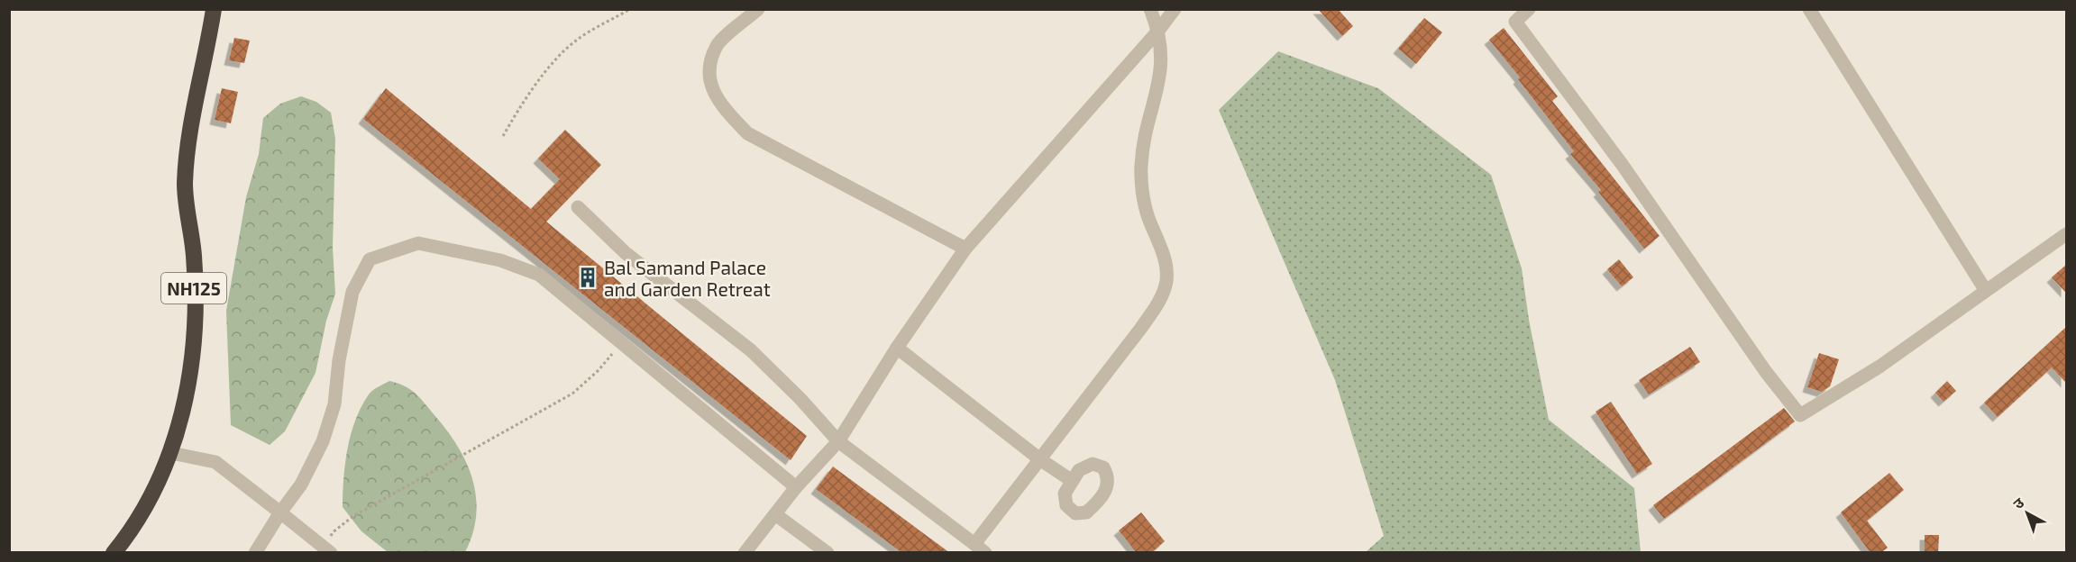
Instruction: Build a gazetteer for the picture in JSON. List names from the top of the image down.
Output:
{
  "streets": {
    "highway": ["NH125"]
  },
  "places": {
    "building": ["Bal Samand Palace and Garden Retreat"]
  },
  "north": "top left"
}
